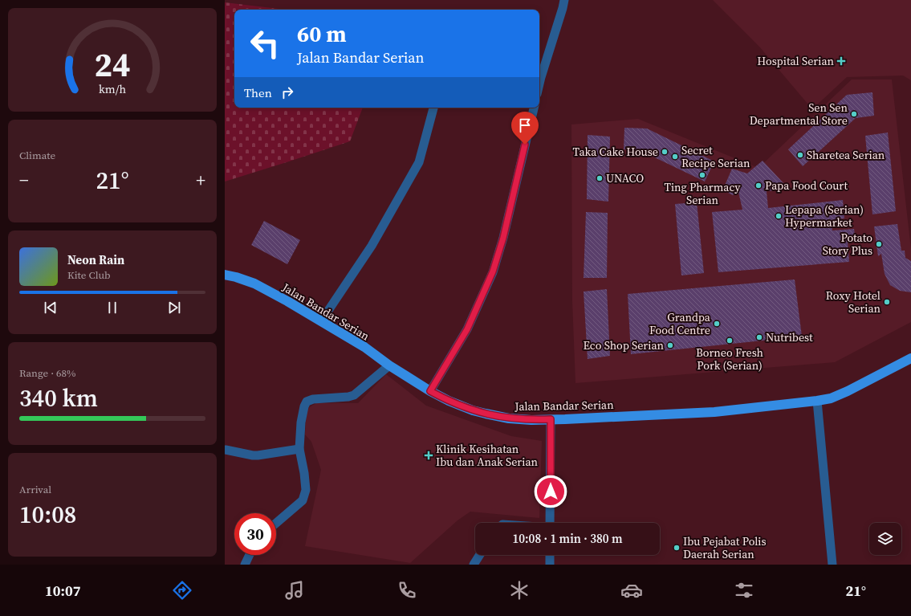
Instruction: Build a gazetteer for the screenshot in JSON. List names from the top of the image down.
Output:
{
  "streets": {
    "main road": ["Jalan Bandar Serian"]
  },
  "places": {
    "health": ["Hospital Serian", "Klinik Kesihatan Ibu dan Anak Serian"],
    "other": [
      "Sen Sen Departmental Store",
      "Taka Cake House",
      "Sharetea Serian",
      "Secret Recipe Serian",
      "Ting Pharmacy Serian",
      "UNACO",
      "Papa Food Court",
      "Lepapa (Serian) Hypermarket",
      "Potato Story Plus",
      "Roxy Hotel Serian",
      "Grandpa Food Centre",
      "Nutribest",
      "Borneo Fresh Pork (Serian)",
      "Eco Shop Serian",
      "Ibu Pejabat Polis Daerah Serian"
    ]
  },
  "page": {
    "turn": ["60 m", "Jalan Bandar Serian"],
    "then": "Then",
    "tile": [
      "Climate",
      ["Range · 68%", "340 km"],
      ["Arrival", "10:08"]
    ],
    "heat": ["−", "21°", "+"],
    "song": ["Neon Rain", "Kite Club"],
    "limit": "30",
    "trip": "10:08 · 1 min · 380 m",
    "tabs": ["10:07", "21°"],
    "gauge": ["24", "km/h"]
  }
}
